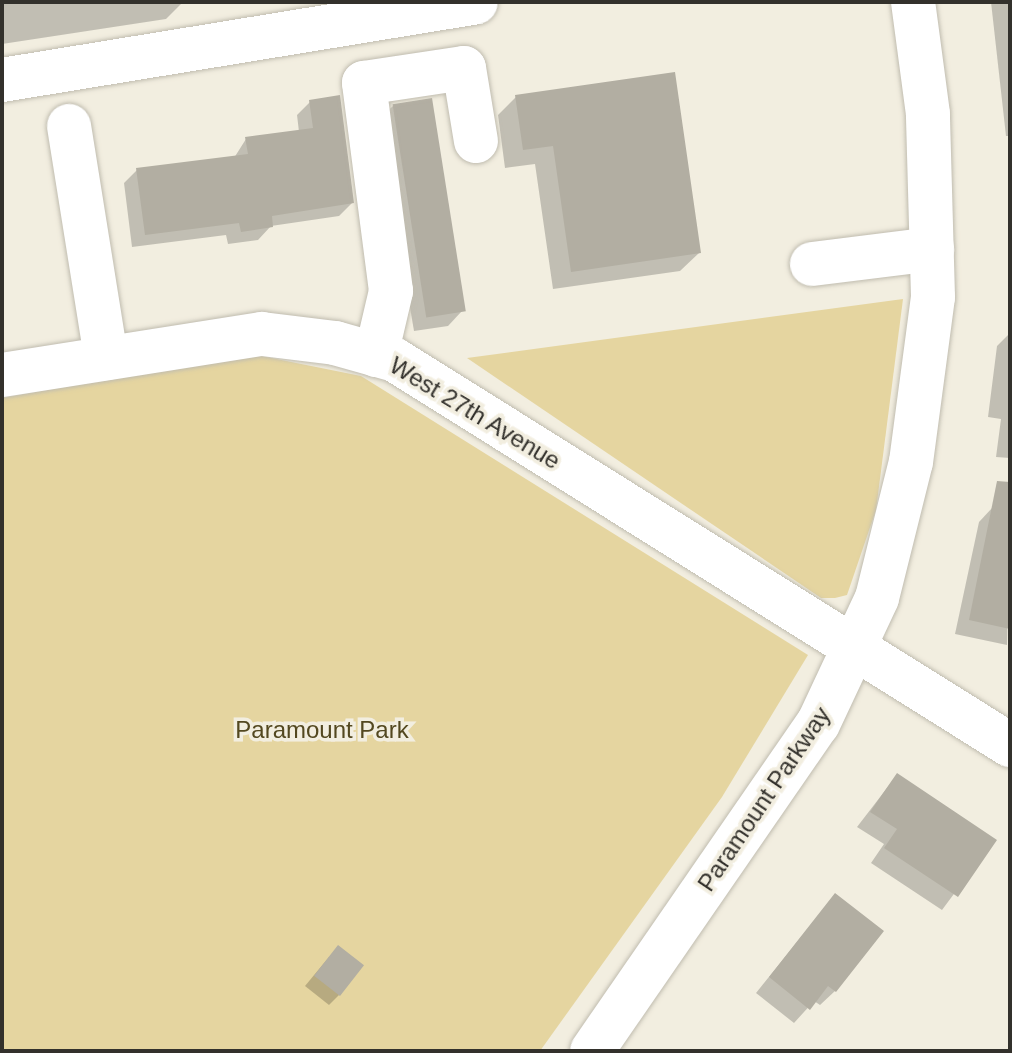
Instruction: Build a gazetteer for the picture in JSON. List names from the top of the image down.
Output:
{
  "streets": {
    "street": ["West 27th Avenue", "Paramount Parkway"]
  },
  "crossings": [
    ["West 27th Avenue", "Paramount Parkway"]
  ],
  "parks": ["Paramount Park"]
}
